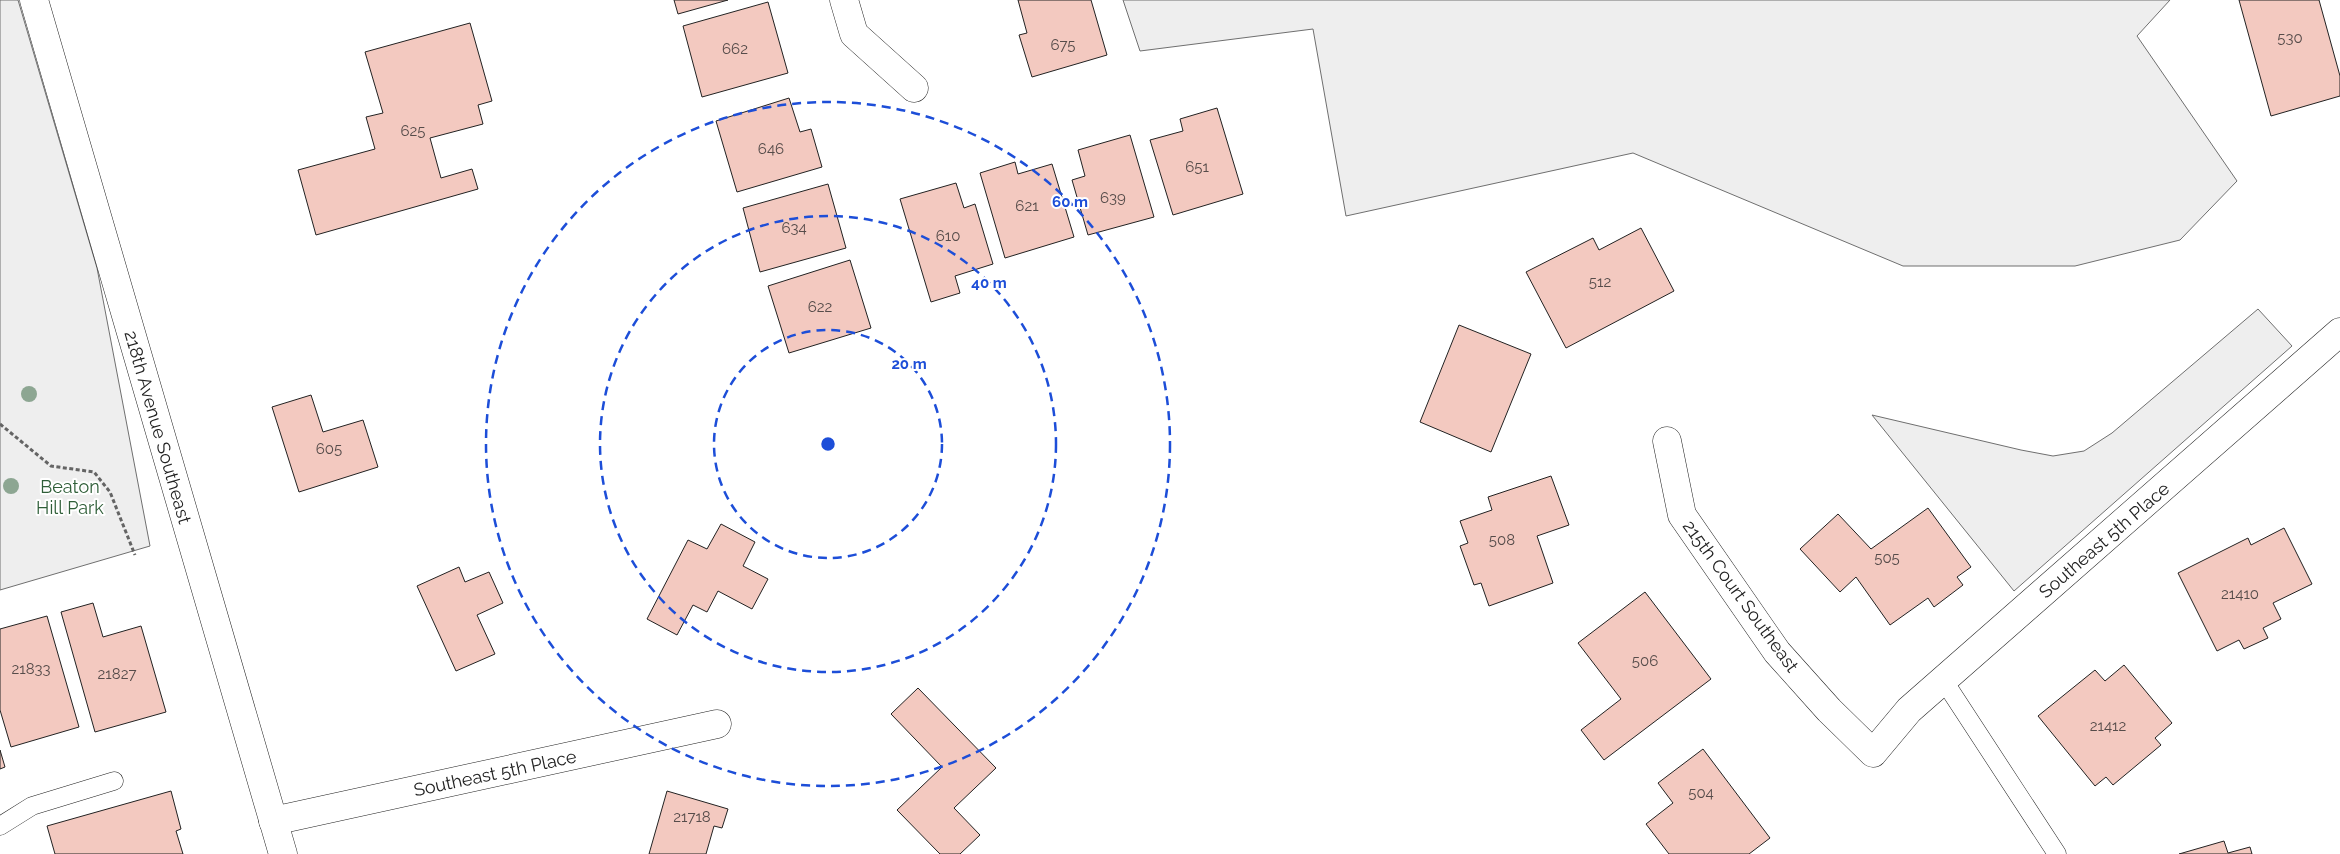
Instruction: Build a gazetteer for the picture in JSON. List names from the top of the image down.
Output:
{
  "streets": {
    "street": ["218th Avenue Southeast", "Southeast 5th Place", "215th Court Southeast"]
  },
  "crossings": [
    ["218th Avenue Southeast", "Southeast 5th Place"],
    ["Southeast 5th Place", "215th Court Southeast"]
  ],
  "parks": ["Beaton Hill Park"],
  "house_numbers": [
    "530",
    "675",
    "662",
    "625",
    "646",
    "651",
    "639",
    "621",
    "634",
    "610",
    "512",
    "622",
    "605",
    "508",
    "505",
    "21410",
    "506",
    "21833",
    "21827",
    "21412",
    "504",
    "21718"
  ],
  "rings": ["60 m", "40 m", "20 m"]
}
